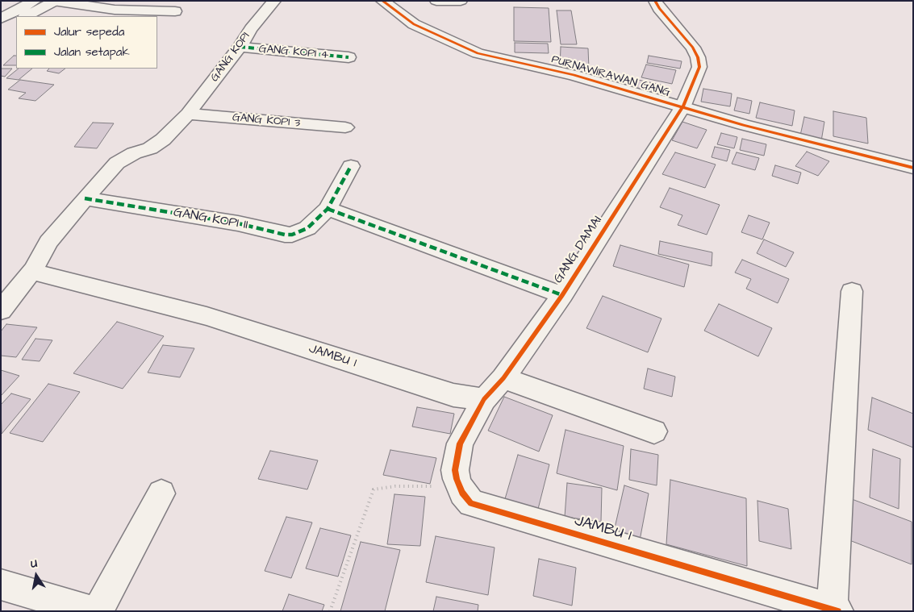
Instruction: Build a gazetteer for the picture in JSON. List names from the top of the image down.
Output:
{
  "streets": {
    "street": [
      "GANG KOPI 4",
      "GANG KOPI",
      "PURNAWIRAWAN GANG",
      "GANG KOPI 3",
      "GANG KOPI II",
      "GANG DAMAI",
      "JAMBU 1"
    ]
  },
  "crossings": [
    ["GANG KOPI 4", "GANG KOPI"],
    ["GANG KOPI", "GANG KOPI 3"],
    ["PURNAWIRAWAN GANG", "GANG DAMAI"],
    ["GANG DAMAI", "JAMBU 1"]
  ],
  "legend": ["Jalur sepeda", "Jalan setapak"],
  "north": "top"
}
